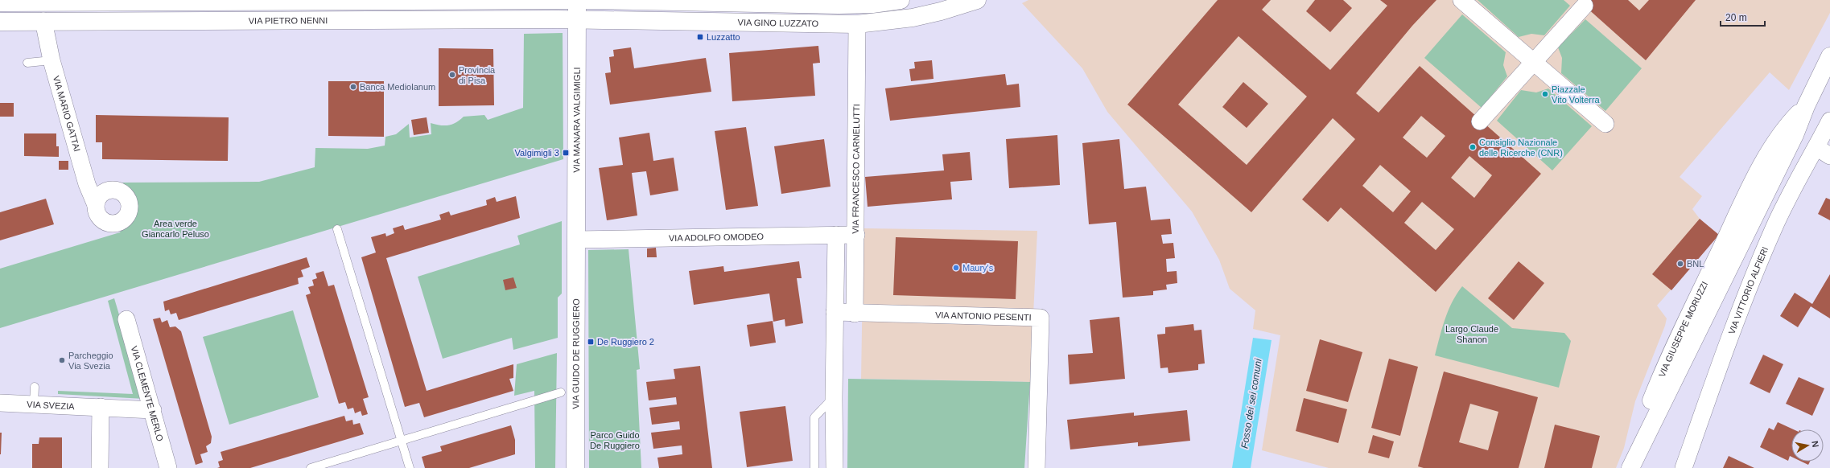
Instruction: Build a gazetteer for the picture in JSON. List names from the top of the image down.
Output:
{
  "streets": {
    "main road": [
      "VIA PIETRO NENNI",
      "VIA GINO LUZZATO",
      "VIA MANARA VALGIMIGLI",
      "VIA GIUSEPPE MORUZZI",
      "VIA GUIDO DE RUGGIERO"
    ],
    "street": [
      "VIA MARIO GATTAI",
      "VIA FRANCESCO CARNELUTTI",
      "VIA ADOLFO OMODEO",
      "VIA VITTORIO ALFIERI",
      "VIA ANTONIO PESENTI",
      "VIA CLEMENTE MERLO",
      "VIA SVEZIA"
    ]
  },
  "crossings": [
    ["VIA PIETRO NENNI", "VIA GINO LUZZATO"],
    ["VIA PIETRO NENNI", "VIA MARIO GATTAI"],
    ["VIA PIETRO NENNI", "VIA MANARA VALGIMIGLI"],
    ["VIA GINO LUZZATO", "VIA MANARA VALGIMIGLI"],
    ["VIA GINO LUZZATO", "VIA FRANCESCO CARNELUTTI"],
    ["VIA MANARA VALGIMIGLI", "VIA ADOLFO OMODEO"],
    ["VIA MANARA VALGIMIGLI", "VIA GUIDO DE RUGGIERO"],
    ["VIA FRANCESCO CARNELUTTI", "VIA ADOLFO OMODEO"],
    ["VIA FRANCESCO CARNELUTTI", "VIA ANTONIO PESENTI"],
    ["VIA ADOLFO OMODEO", "VIA GUIDO DE RUGGIERO"],
    ["VIA CLEMENTE MERLO", "VIA SVEZIA"]
  ],
  "water": ["Fosso dei sei comuni"],
  "parks": ["Area verde Giancarlo Peluso", "Largo Claude Shanon", "Parco Guido De Ruggiero"],
  "places": {
    "transit": ["Luzzatto", "Valgimigli 3", "De Ruggiero 2"],
    "other": [
      "Provincia di Pisa",
      "Banca Mediolanum",
      "Piazzale Vito Volterra",
      "Consiglio Nazionale delle Ricerche (CNR)",
      "BNL",
      "Maury's",
      "Parcheggio Via Svezia"
    ]
  },
  "scale_bar": "20 m",
  "north": "right"
}
